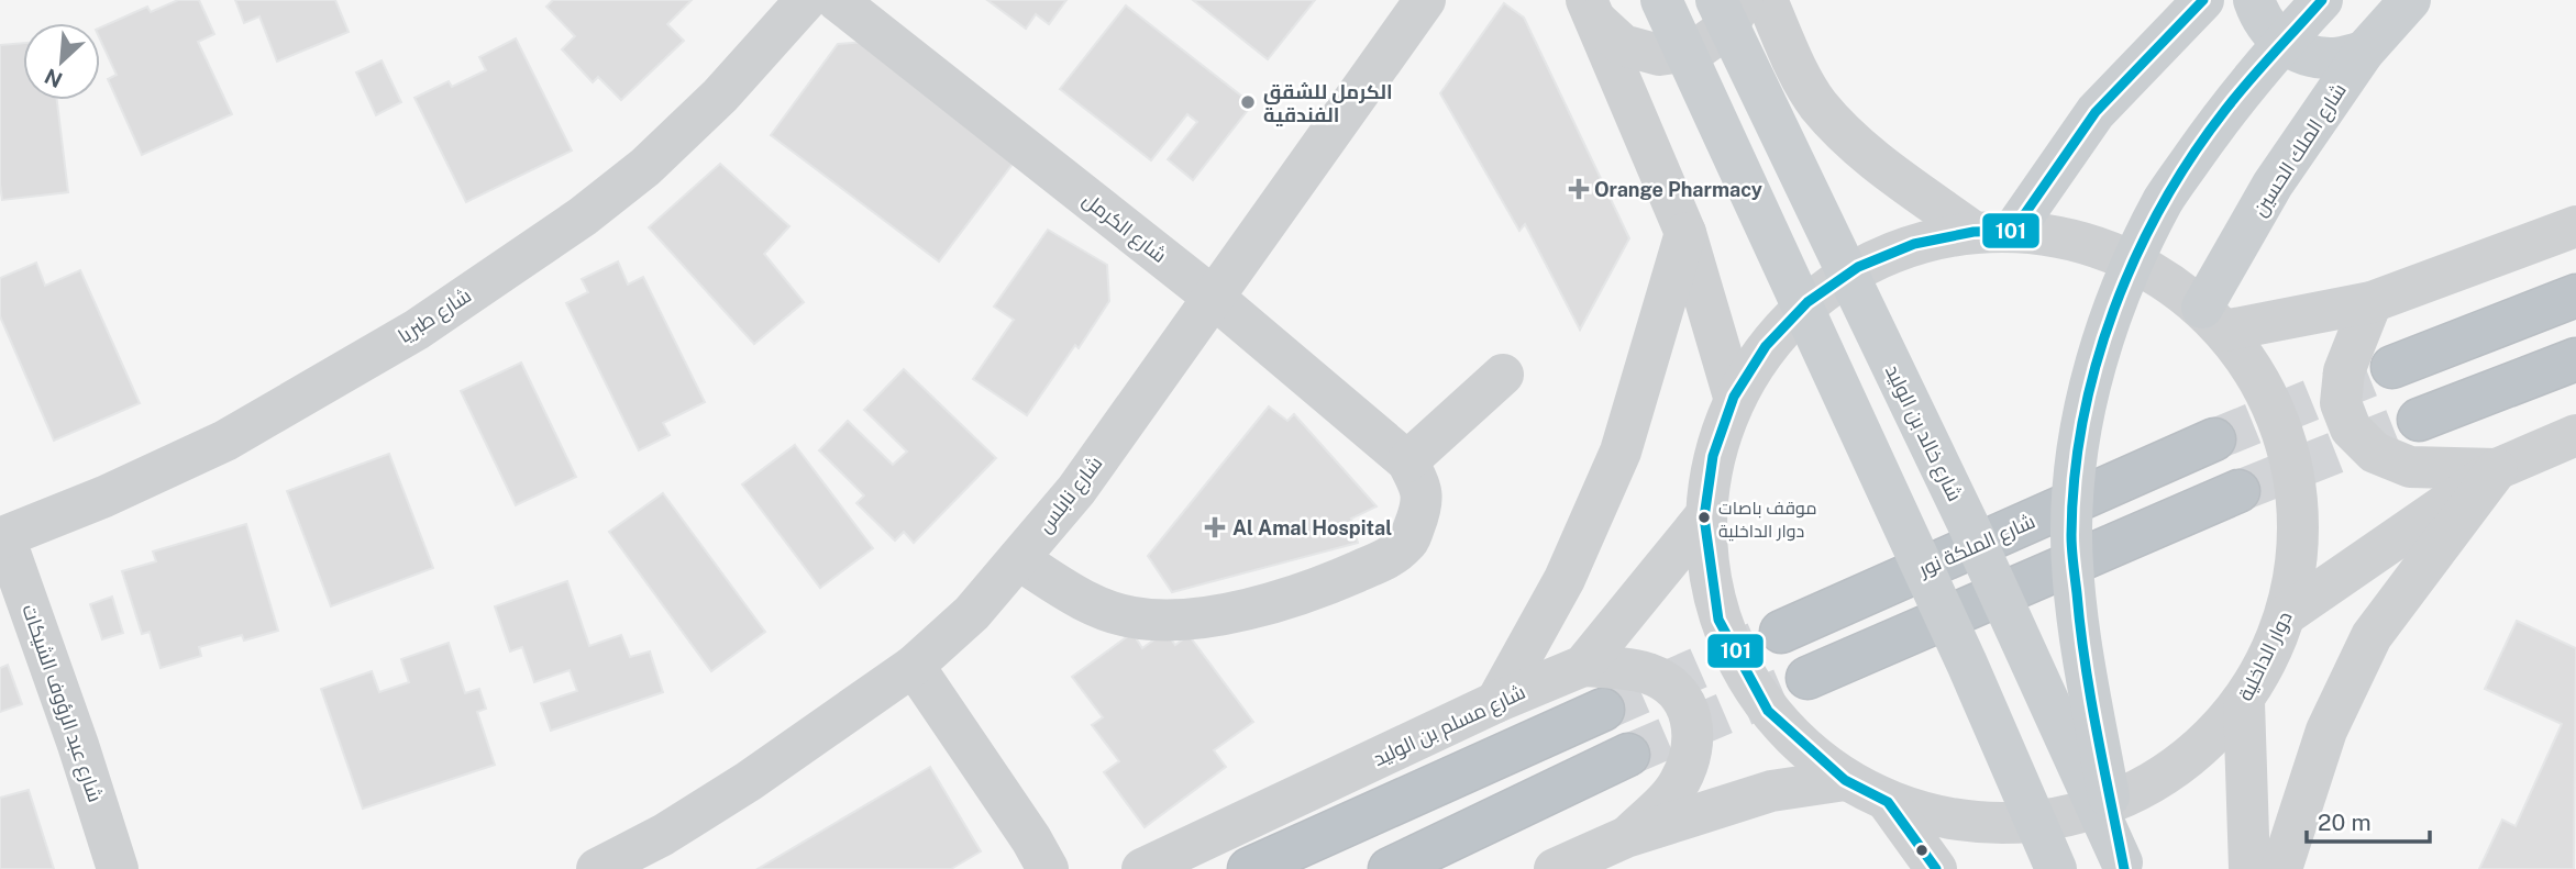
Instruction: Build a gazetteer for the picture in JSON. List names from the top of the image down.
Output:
{
  "streets": {
    "highway": ["شارع الملكة نور"],
    "main road": ["شارع الملك الحسين", "شارع خالد بن الوليد"],
    "street": [
      "شارع الكرمل",
      "شارع طبريا",
      "شارع نابلس",
      "دوار الداخلية",
      "شارع عبد الرؤوف الشيكات",
      "شارع مسلم بن الوليد"
    ]
  },
  "crossings": [
    ["شارع الملك الحسين", "دوار الداخلية"],
    ["شارع الكرمل", "شارع نابلس"],
    ["شارع طبريا", "شارع عبد الرؤوف الشيكات"],
    ["دوار الداخلية", "شارع مسلم بن الوليد"]
  ],
  "places": {
    "other": ["الكرمل للشقق الفندقية", "موقف باصات دوار الداخلية"],
    "health": ["Orange Pharmacy", "Al Amal Hospital"]
  },
  "lines": ["transit line 101"],
  "scale_bar": "20 m",
  "north": "bottom left"
}
